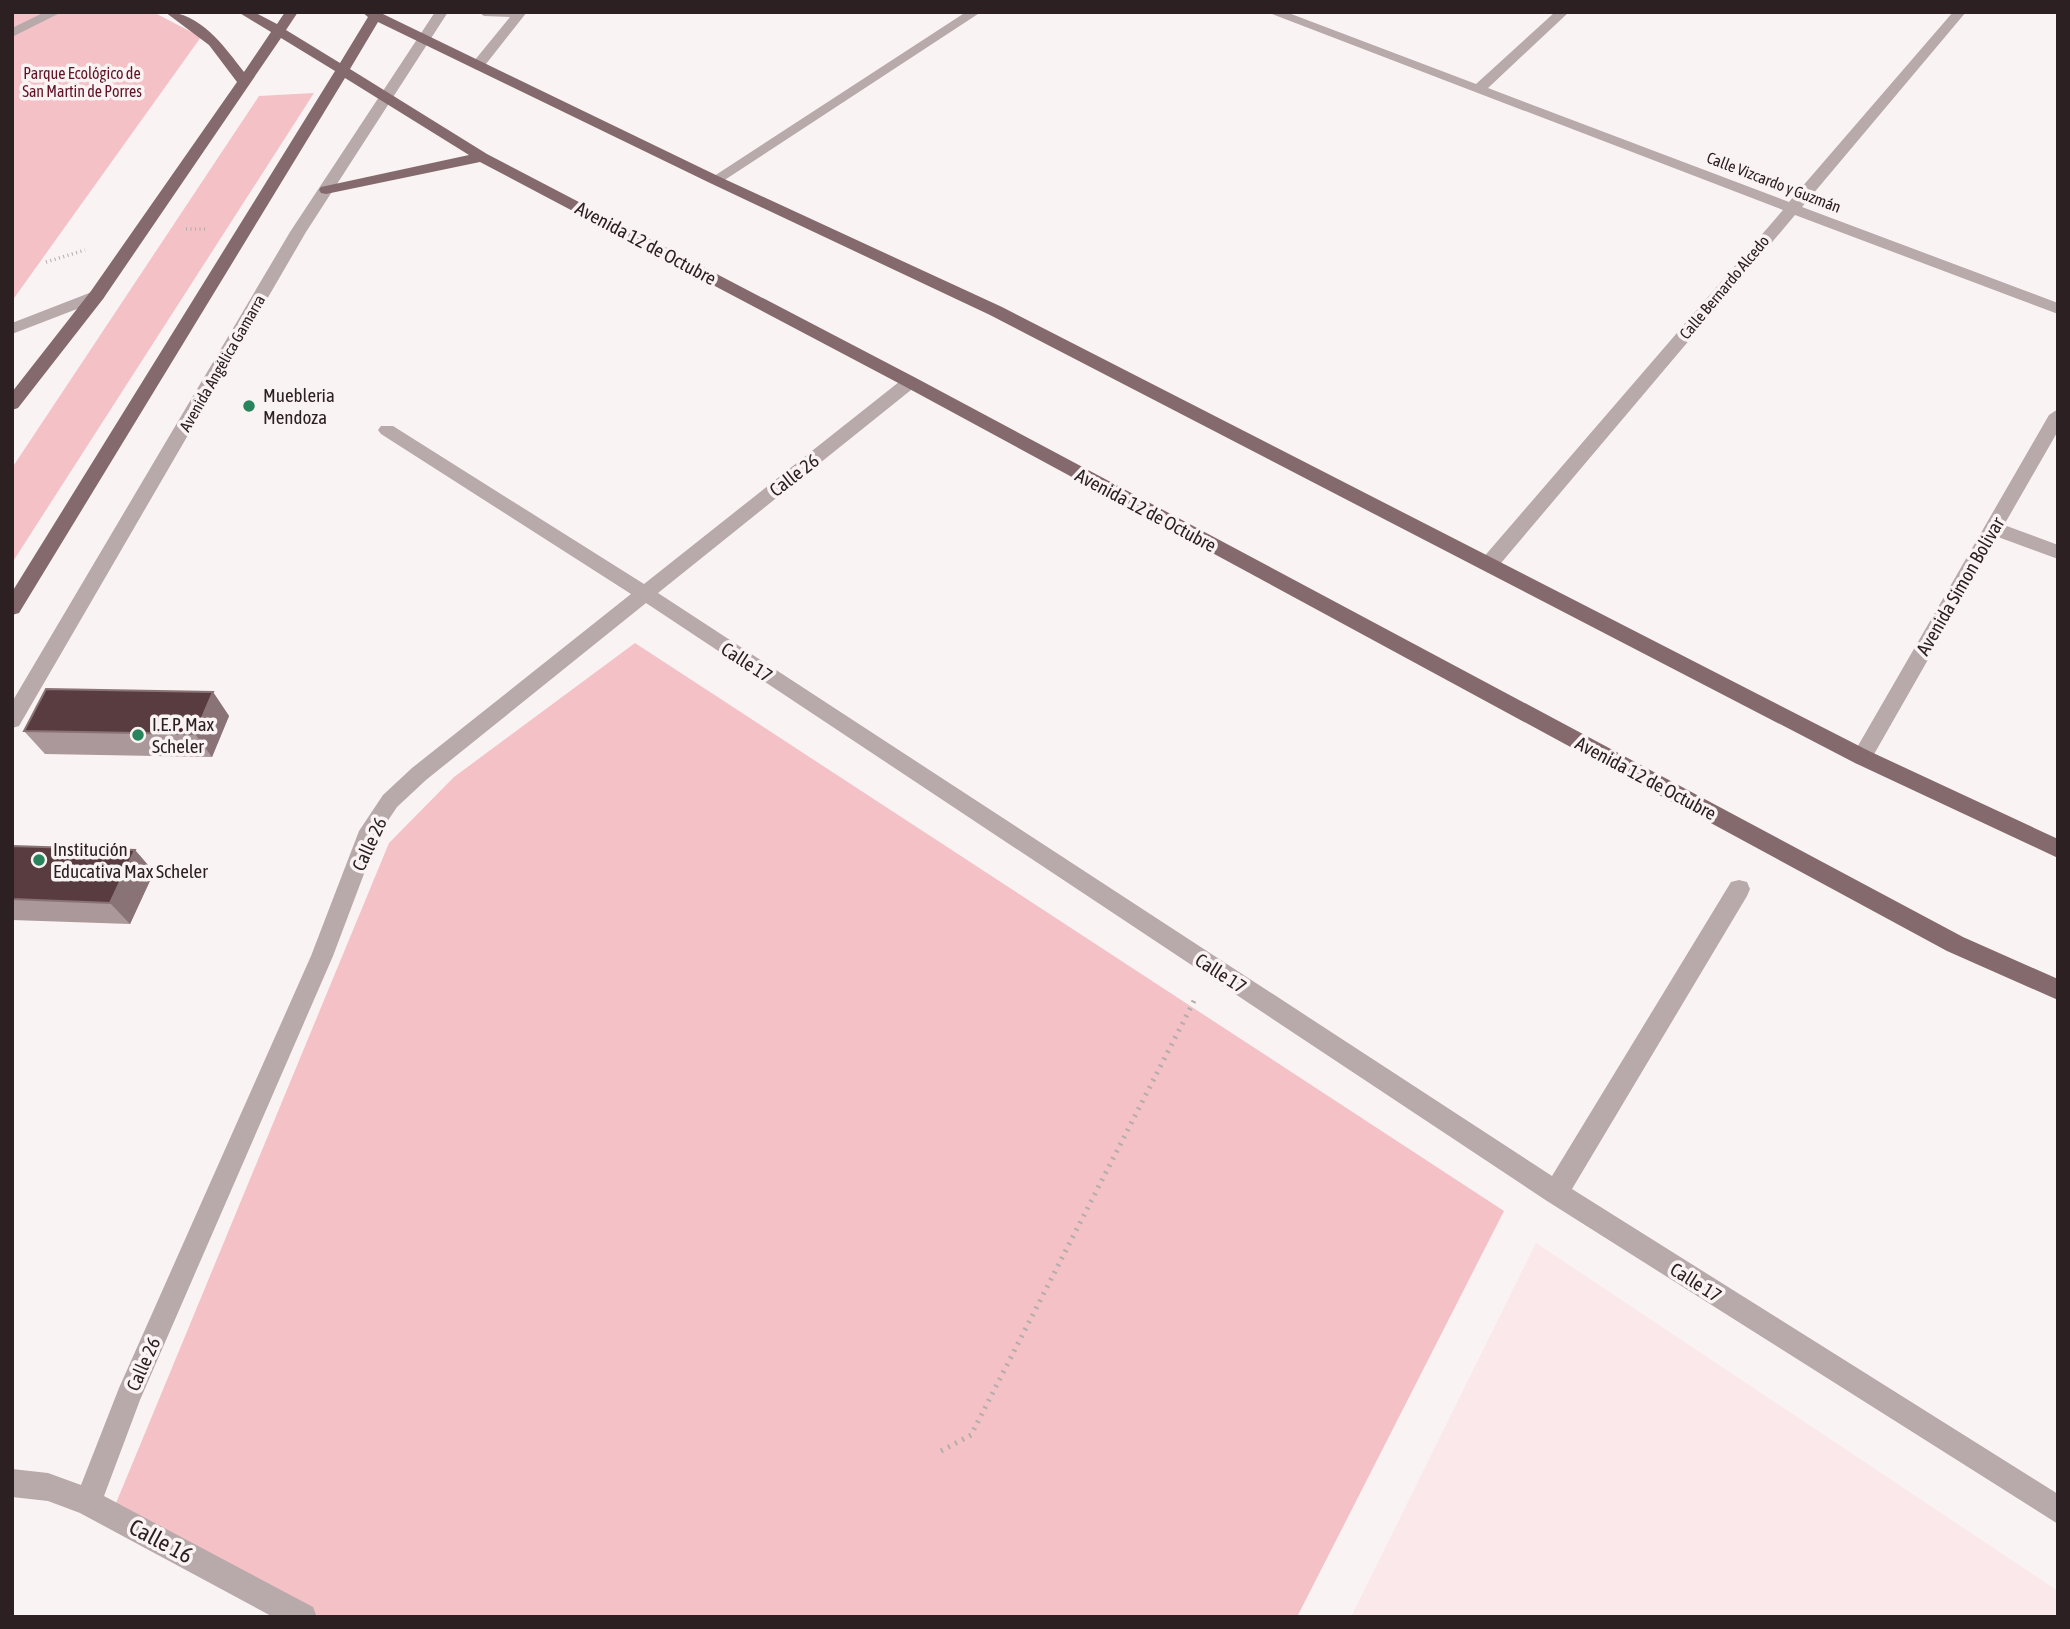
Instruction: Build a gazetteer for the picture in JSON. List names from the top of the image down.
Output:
{
  "streets": {
    "main road": ["Avenida 12 de Octubre"],
    "street": [
      "Calle Vizcardo y Guzmán",
      "Calle Bernardo Alcedo",
      "Avenida Angélica Gamarra",
      "Calle 26",
      "Avenida Simon Bolivar",
      "Calle 17",
      "Calle 16"
    ]
  },
  "crossings": [
    ["Calle Vizcardo y Guzmán", "Calle Bernardo Alcedo"],
    ["Avenida 12 de Octubre", "Avenida Angélica Gamarra"],
    ["Avenida 12 de Octubre", "Calle 26"],
    ["Calle 26", "Calle 17"],
    ["Calle 26", "Calle 16"]
  ],
  "parks": ["Parque Ecológico de San Martin de Porres"],
  "places": ["Muebleria Mendoza", "I.E.P. Max Scheler", "Institución Educativa Max Scheler"]
}
